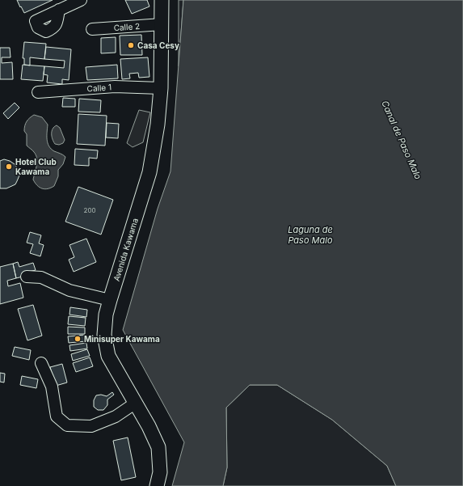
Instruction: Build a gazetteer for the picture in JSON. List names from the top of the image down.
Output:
{
  "streets": {
    "main road": ["Avenida Kawama"],
    "lane": ["Calle 2", "Calle 1"]
  },
  "crossings": [
    ["Calle 2", "Avenida Kawama"],
    ["Calle 1", "Avenida Kawama"]
  ],
  "water": ["Canal de Paso Malo", "Laguna de Paso Malo"],
  "places": ["Casa Cesy", "Hotel Club Kawama", "Minisuper Kawama"],
  "house_numbers": ["200"]
}
